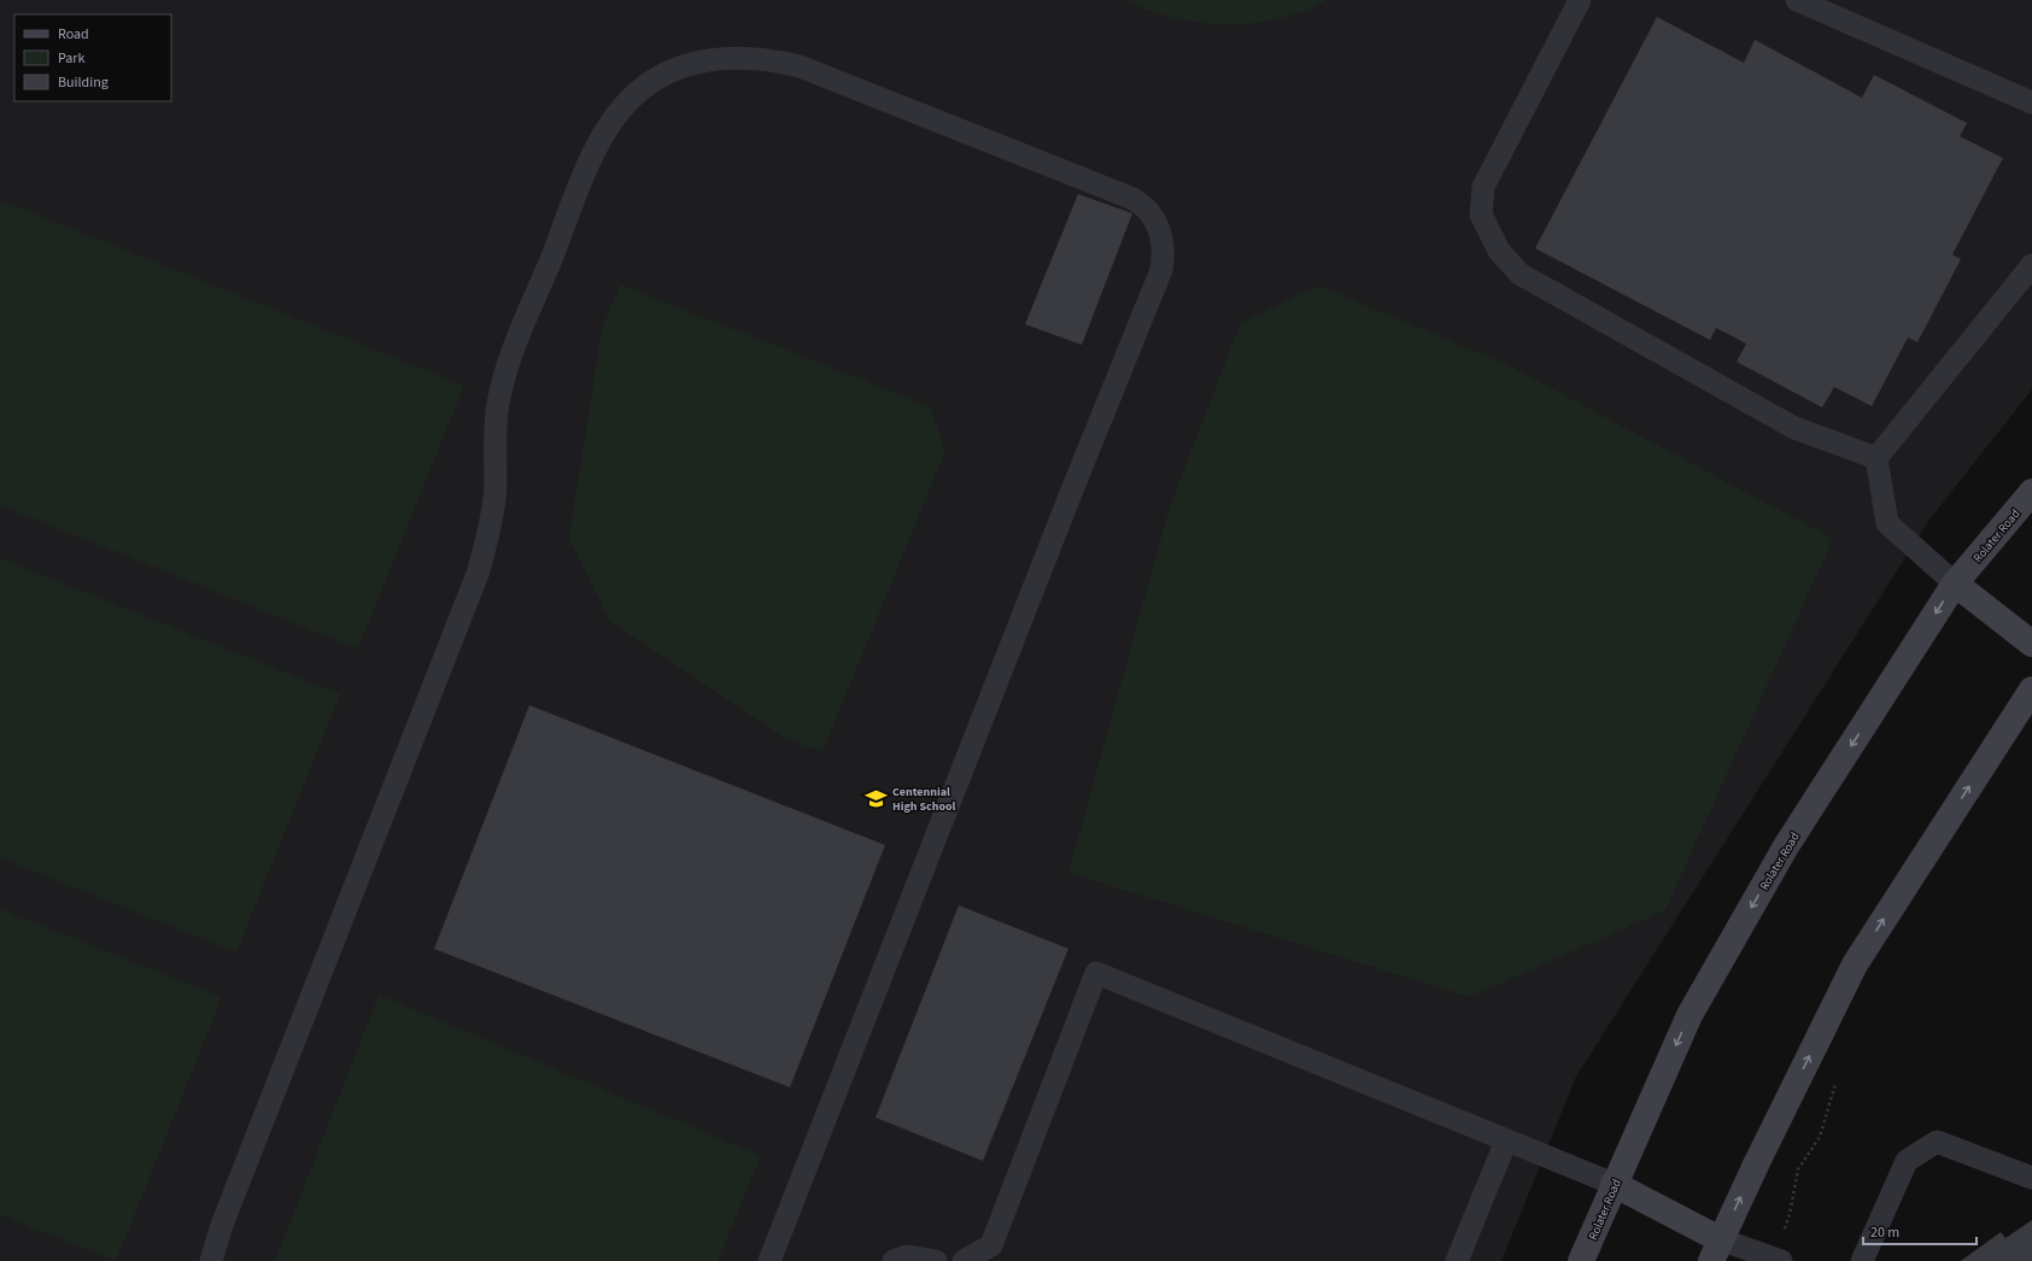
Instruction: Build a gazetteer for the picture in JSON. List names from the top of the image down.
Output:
{
  "streets": {
    "main road": ["Rolater Road"]
  },
  "places": {
    "school or university": ["Centennial High School"]
  },
  "legend": ["Road", "Park", "Building"],
  "scale_bar": "20 m"
}
